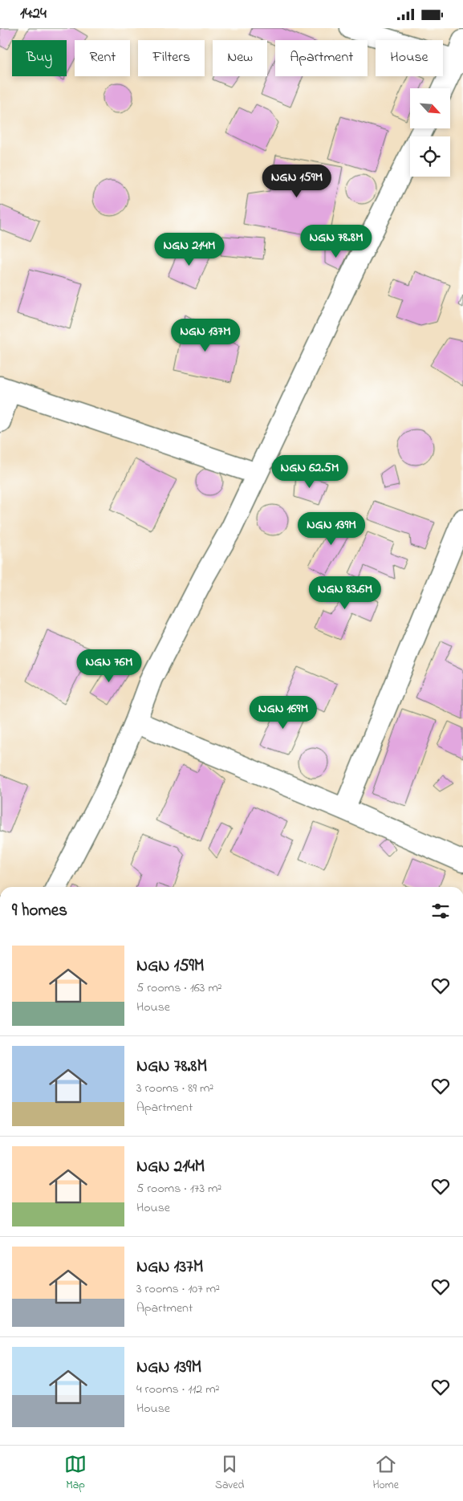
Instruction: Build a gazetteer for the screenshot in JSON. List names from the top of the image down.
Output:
{
  "north": "bottom right",
  "page": {
    "status": "14:24",
    "chip": [
      "Buy",
      "Rent",
      "Filters",
      "New",
      "Apartment",
      "House"
    ],
    "price": [
      "NGN 159M",
      "NGN 78.8M",
      "NGN 214M",
      "NGN 137M",
      "NGN 62.5M",
      "NGN 139M",
      "NGN 83.6M",
      "NGN 76M",
      "NGN 169M"
    ],
    "heading": "9 homes",
    "list": [
      {
        "name": "NGN 159M",
        "note": "5 rooms · 163 m² · House"
      },
      {
        "name": "NGN 78.8M",
        "note": "3 rooms · 89 m² · Apartment"
      },
      {
        "name": "NGN 214M",
        "note": "5 rooms · 173 m² · House"
      },
      {
        "name": "NGN 137M",
        "note": "3 rooms · 107 m² · Apartment"
      },
      {
        "name": "NGN 139M",
        "note": "4 rooms · 112 m² · House"
      }
    ],
    "tabs": ["Map", "Saved", "Home"]
  }
}
